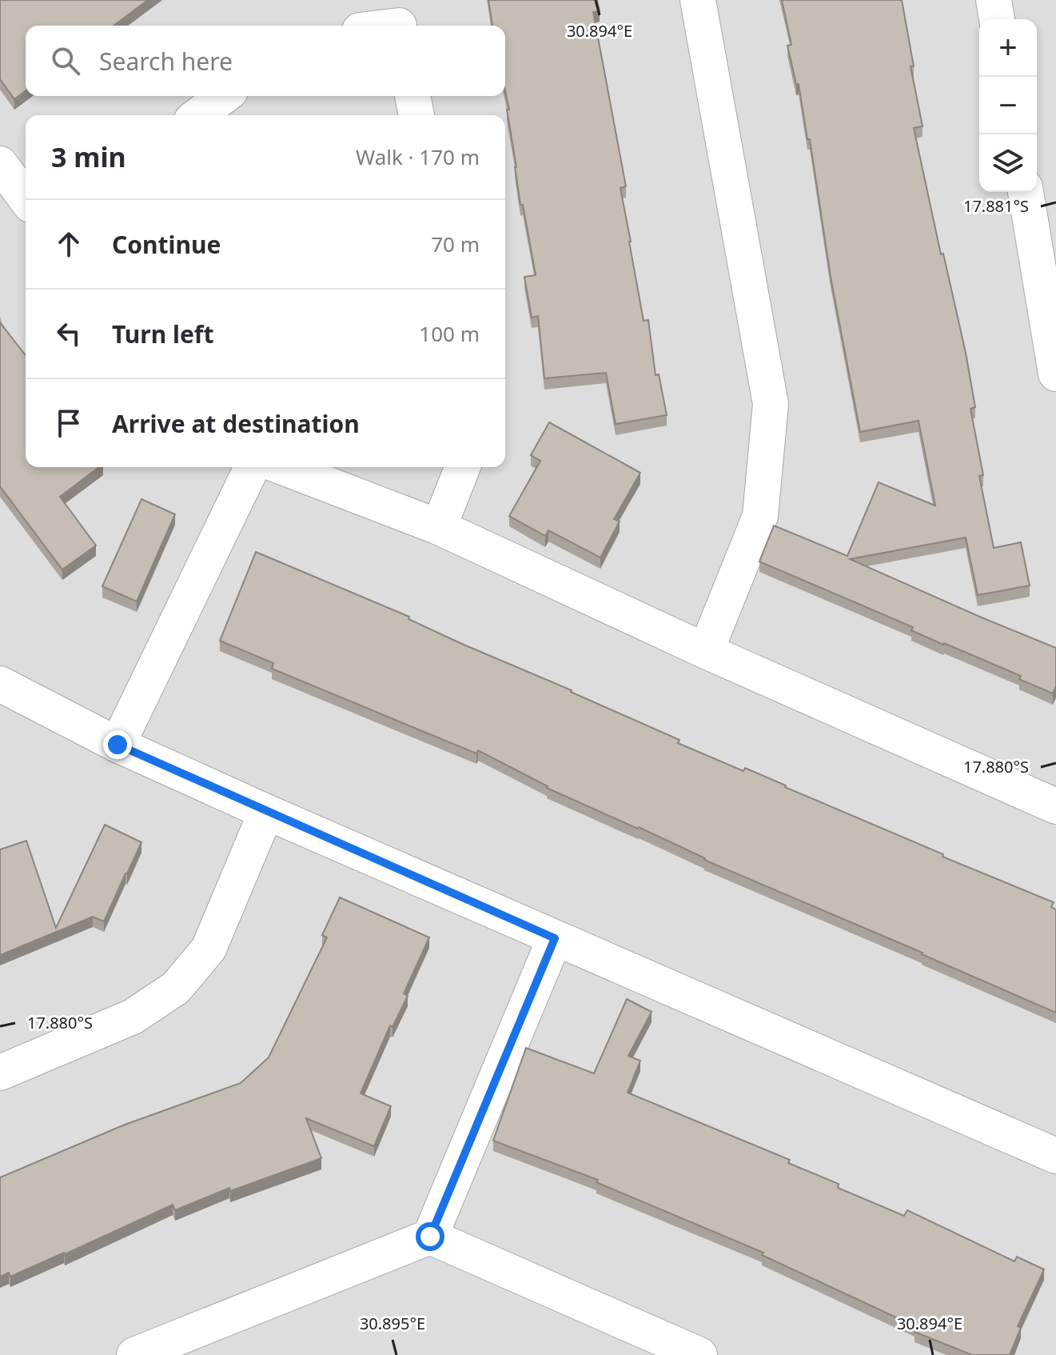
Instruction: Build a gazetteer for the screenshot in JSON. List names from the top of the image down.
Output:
{
  "page": {
    "map_buttons": ["+", "−"],
    "search": "Search here",
    "heading": ["3 min", "Walk · 170 m"],
    "list": [
      ["Continue", "70 m"],
      ["Turn left", "100 m"],
      "Arrive at destination"
    ]
  },
  "coordinates": [
    "30.894°E",
    "17.881°S",
    "17.880°S",
    "30.895°E"
  ]
}
